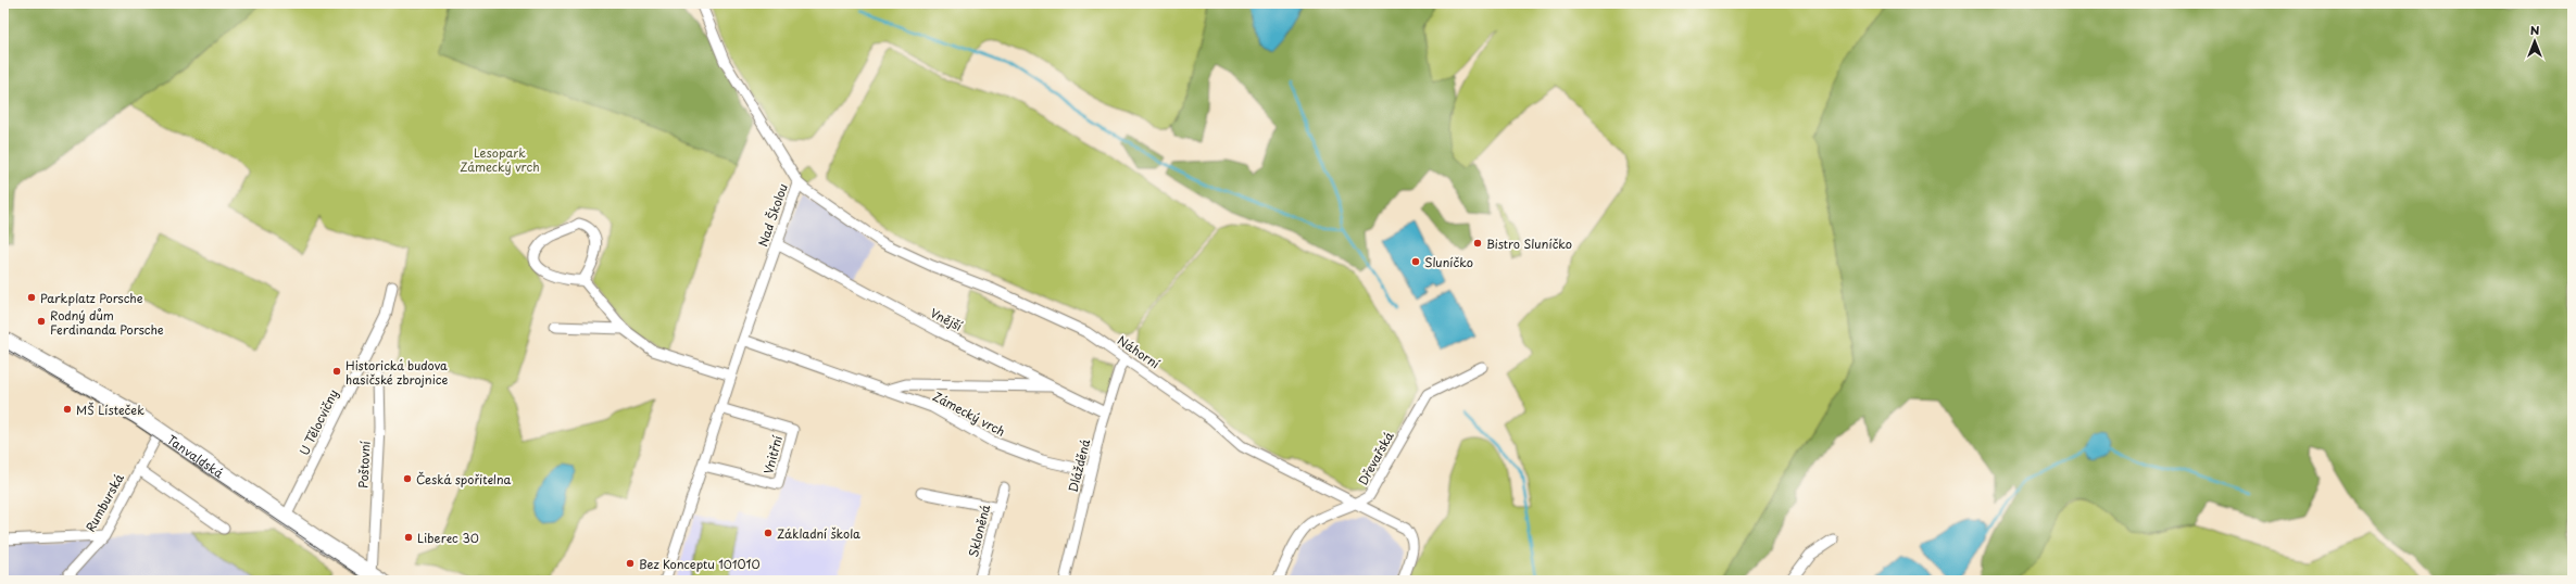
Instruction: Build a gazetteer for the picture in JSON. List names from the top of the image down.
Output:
{
  "streets": {
    "main road": ["Tanvaldská"],
    "street": [
      "Nad Školou",
      "Vnější",
      "Náhorní",
      "Zámecký vrch",
      "U Tělocvičny",
      "Vnitřní",
      "Dřevařská",
      "Poštovní",
      "Dlážděná",
      "Rumburská",
      "Skloněná"
    ]
  },
  "crossings": [
    ["Nad Školou", "Vnější"],
    ["Nad Školou", "Náhorní"],
    ["Nad Školou", "Zámecký vrch"],
    ["Nad Školou", "Vnitřní"],
    ["Vnější", "Zámecký vrch"],
    ["Vnější", "Dlážděná"],
    ["Náhorní", "Dřevařská"],
    ["Náhorní", "Dlážděná"],
    ["Zámecký vrch", "Dlážděná"],
    ["U Tělocvičny", "Tanvaldská"],
    ["U Tělocvičny", "Poštovní"],
    ["Tanvaldská", "Poštovní"],
    ["Tanvaldská", "Rumburská"]
  ],
  "parks": ["Lesopark Zámecký vrch"],
  "places": [
    "Bistro Sluníčko",
    "Sluníčko",
    "Parkplatz Porsche",
    "Rodný dům Ferdinanda Porsche",
    "Historická budova hasičské zbrojnice",
    "MŠ Lísteček",
    "Česká spořitelna",
    "Základní škola",
    "Liberec 30",
    "Bez Konceptu 101010"
  ],
  "north": "top"
}
